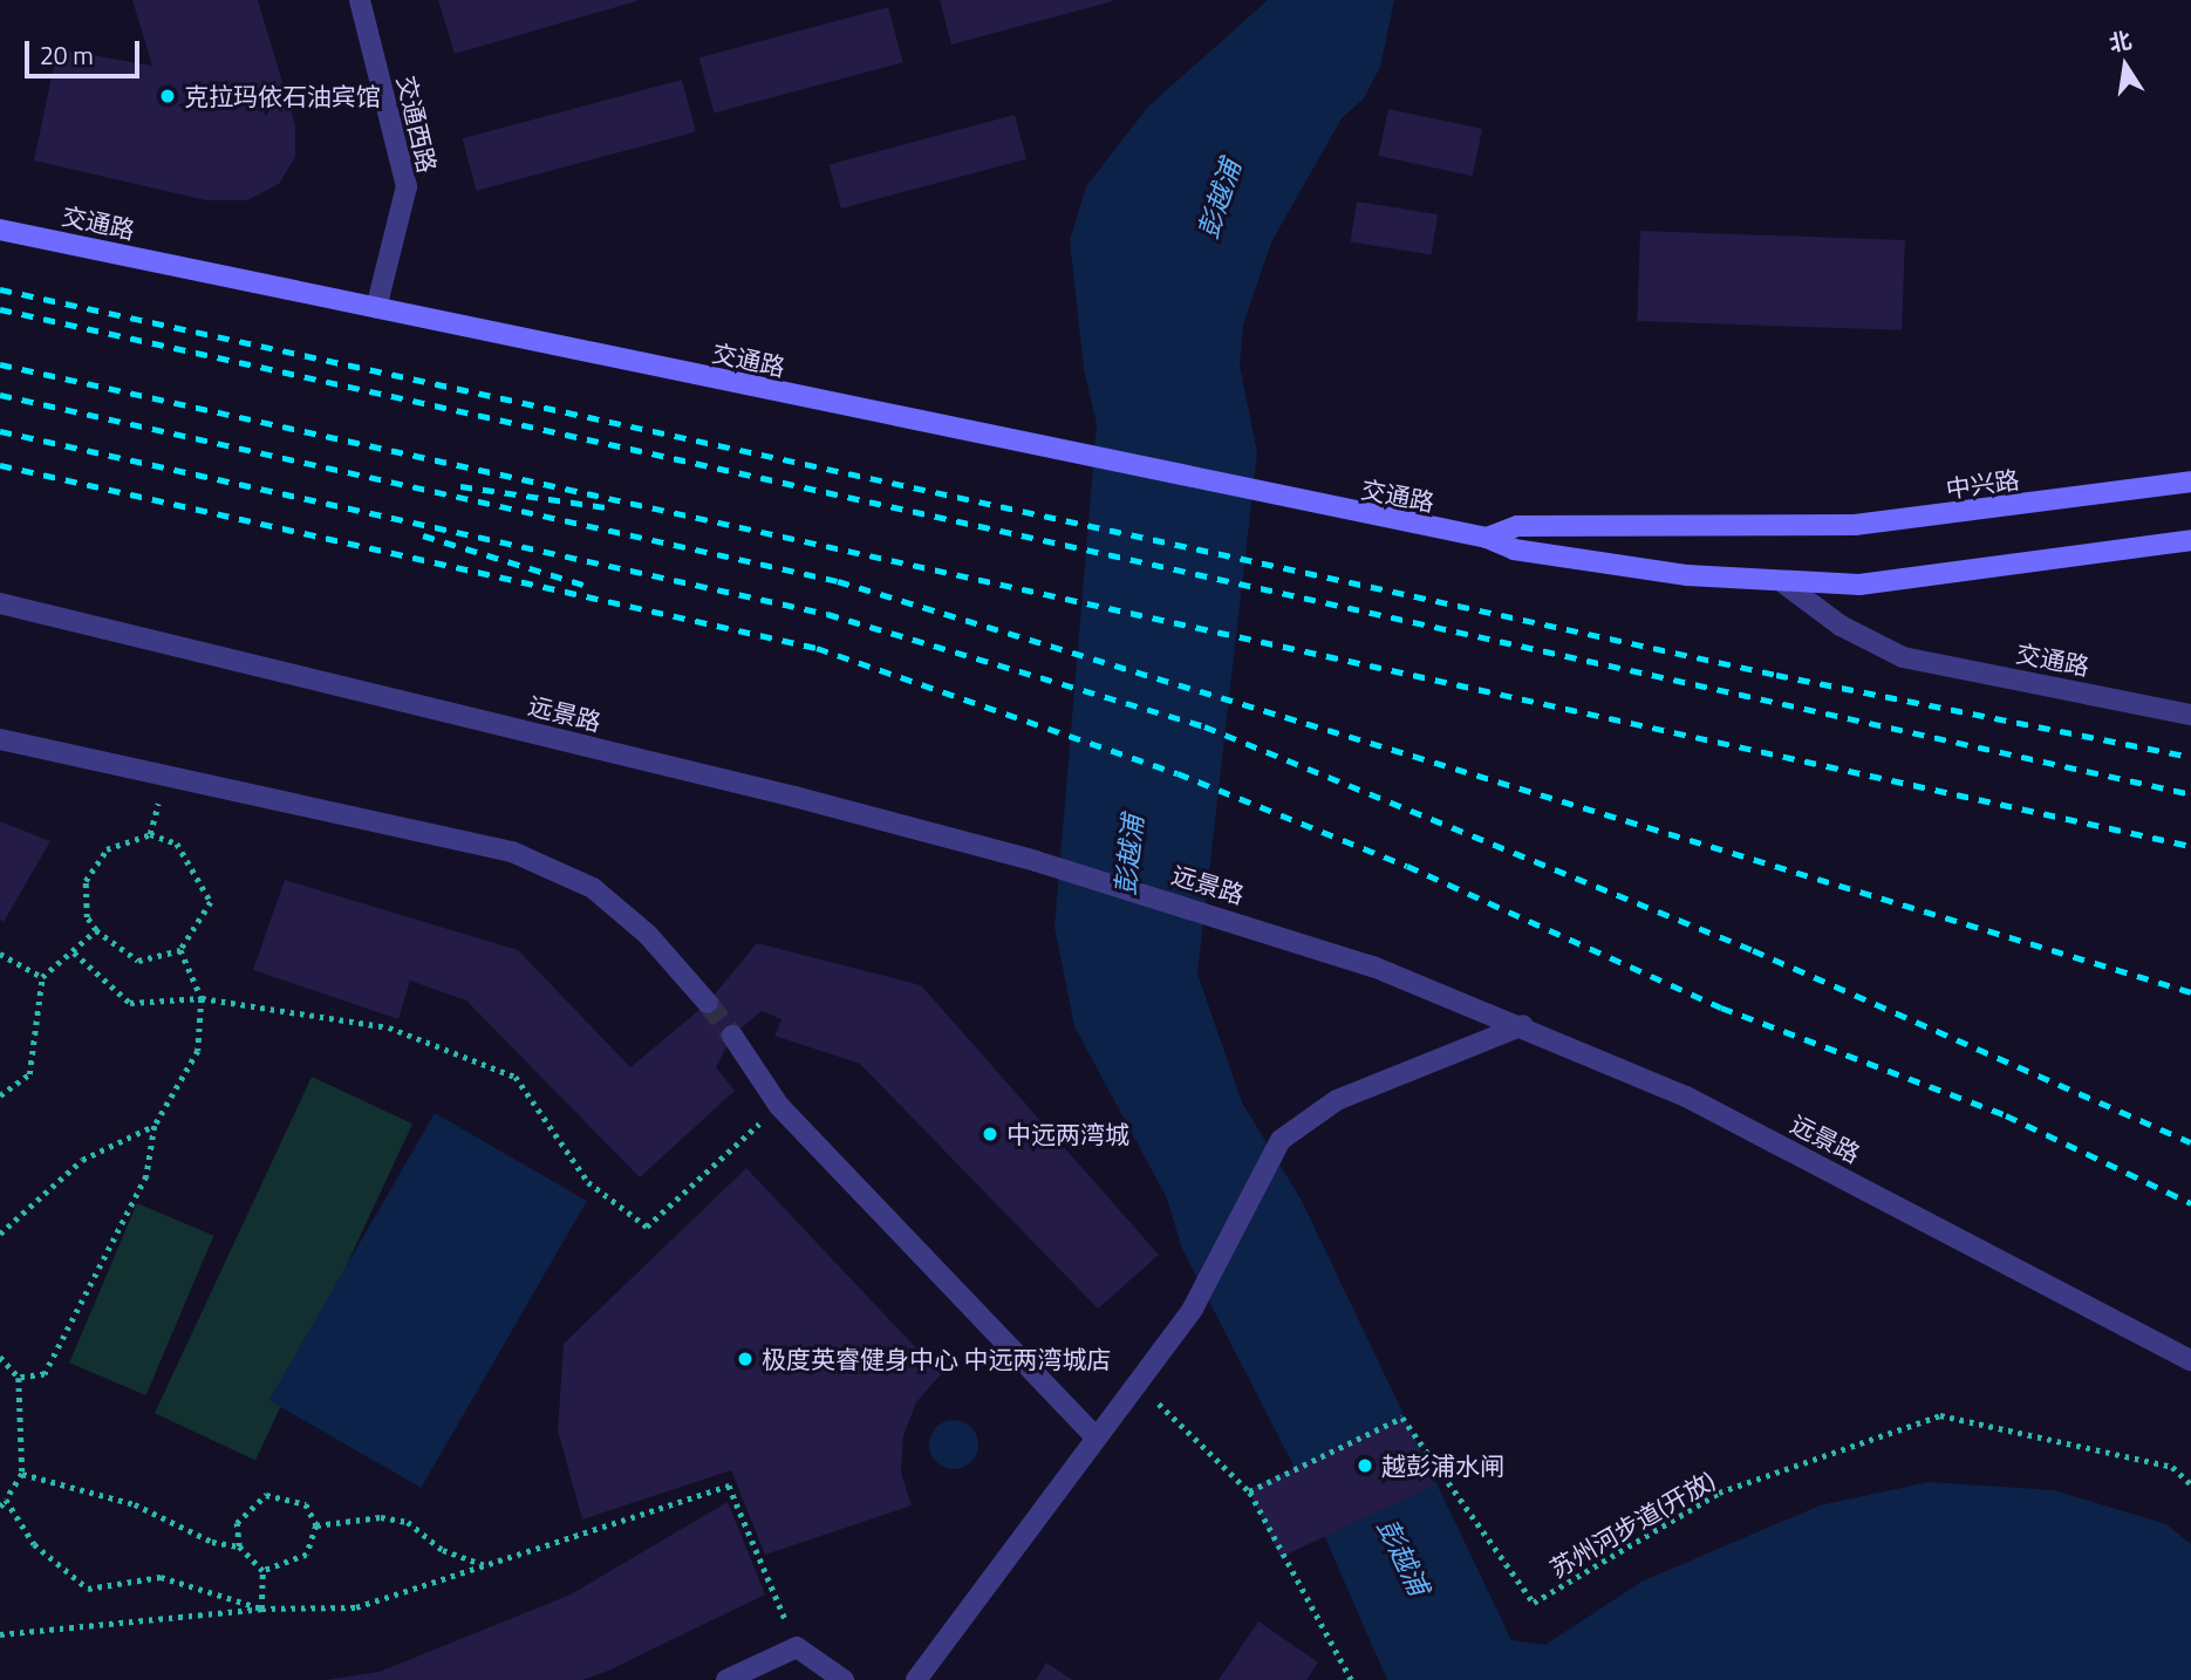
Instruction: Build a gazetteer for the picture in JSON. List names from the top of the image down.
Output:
{
  "streets": {
    "main road": ["交通路", "中兴路"],
    "street": ["交通西路", "远景路"],
    "path": ["苏州河步道(开放)"]
  },
  "crossings": [
    ["交通西路", "交通路"],
    ["交通路", "中兴路"]
  ],
  "water": ["彭越浦"],
  "places": [
    "克拉玛依石油宾馆",
    "中远两湾城",
    "极度英睿健身中心 中远两湾城店",
    "越彭浦水闸"
  ],
  "scale_bar": "20 m",
  "north": "top"
}
